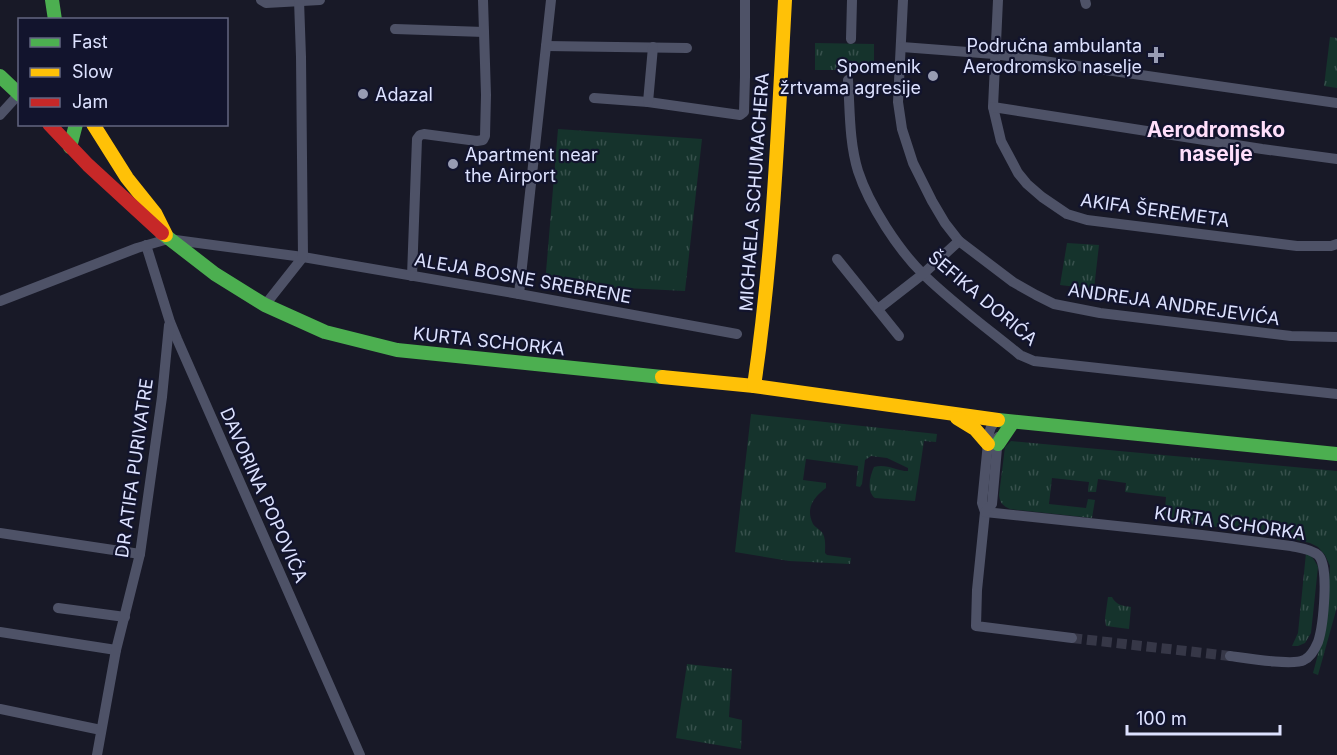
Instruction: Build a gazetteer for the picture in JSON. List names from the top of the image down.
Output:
{
  "streets": {
    "main road": ["MICHAELA SCHUMACHERA", "KURTA SCHORKA"],
    "street": [
      "AKIFA ŠEREMETA",
      "ALEJA BOSNE SREBRENE",
      "ŠEFIKA DORIĆA",
      "ANDREJA ANDREJEVIĆA",
      "DR ATIFA PURIVATRE",
      "DAVORINA POPOVIĆA"
    ]
  },
  "crossings": [
    ["MICHAELA SCHUMACHERA", "KURTA SCHORKA"],
    ["ALEJA BOSNE SREBRENE", "KURTA SCHORKA"],
    ["DR ATIFA PURIVATRE", "DAVORINA POPOVIĆA"]
  ],
  "districts": ["Aerodromsko naselje"],
  "places": {
    "health": ["Područna ambulanta Aerodromsko naselje"],
    "other": ["Spomenik žrtvama agresije", "Adazal", "Apartment near the Airport"]
  },
  "legend": ["Fast", "Slow", "Jam"],
  "scale_bar": "100 m"
}
